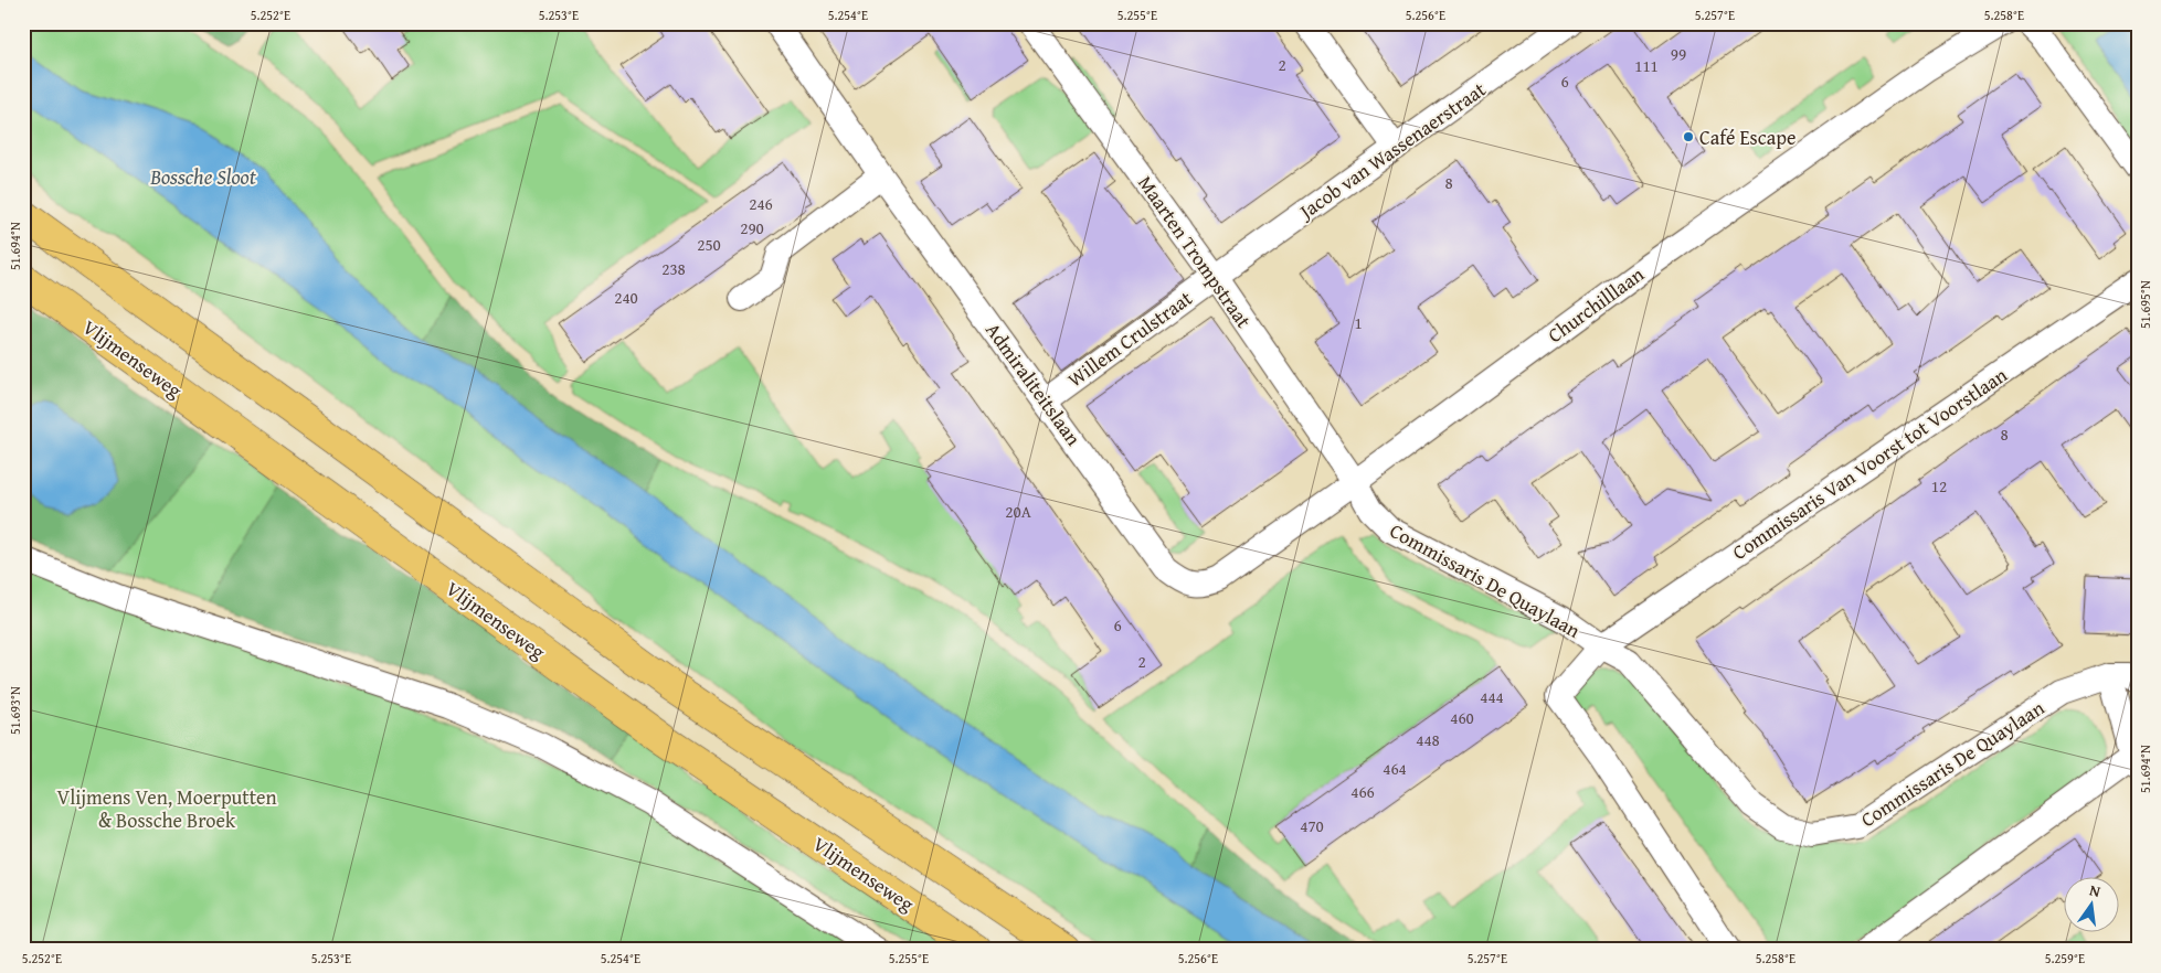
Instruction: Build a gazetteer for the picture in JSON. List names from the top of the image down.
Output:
{
  "streets": {
    "main road": ["Vlijmenseweg"],
    "street": [
      "Jacob van Wassenaerstraat",
      "Maarten Trompstraat",
      "Churchilllaan",
      "Willem Crulstraat",
      "Admiraliteitslaan",
      "Commissaris Van Voorst tot Voorstlaan",
      "Commissaris De Quaylaan"
    ]
  },
  "crossings": [
    ["Jacob van Wassenaerstraat", "Maarten Trompstraat"],
    ["Jacob van Wassenaerstraat", "Willem Crulstraat"],
    ["Maarten Trompstraat", "Churchilllaan"],
    ["Maarten Trompstraat", "Willem Crulstraat"],
    ["Maarten Trompstraat", "Commissaris De Quaylaan"],
    ["Churchilllaan", "Admiraliteitslaan"],
    ["Churchilllaan", "Commissaris De Quaylaan"],
    ["Willem Crulstraat", "Admiraliteitslaan"],
    ["Commissaris Van Voorst tot Voorstlaan", "Commissaris De Quaylaan"]
  ],
  "water": ["Bossche Sloot"],
  "parks": ["Vlijmens Ven, Moerputten & Bossche Broek"],
  "places": ["Café Escape"],
  "house_numbers": [
    "99",
    "2",
    "111",
    "6",
    "8",
    "246",
    "290",
    "250",
    "238",
    "240",
    "1",
    "8",
    "12",
    "20A",
    "6",
    "2",
    "444",
    "460",
    "448",
    "464",
    "466",
    "470"
  ],
  "north": "top",
  "coordinates": [
    "5.252°E",
    "5.253°E",
    "5.254°E",
    "5.255°E",
    "5.256°E",
    "5.257°E",
    "5.258°E",
    "51.694°N",
    "51.695°N",
    "51.693°N",
    "5.259°E"
  ]
}
